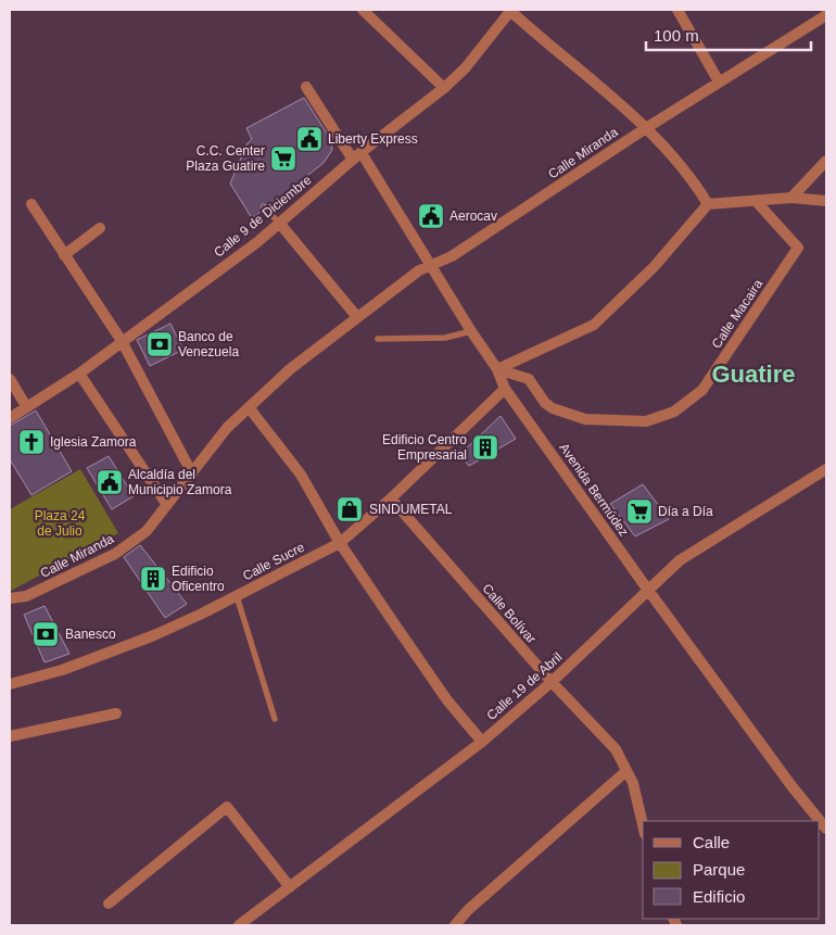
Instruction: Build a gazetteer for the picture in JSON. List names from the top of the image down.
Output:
{
  "streets": {
    "street": [
      "Calle Miranda",
      "Calle 9 de Diciembre",
      "Calle Macaira",
      "Avenida Bermúdez",
      "Calle Sucre",
      "Calle Bolívar",
      "Calle 19 de Abril"
    ]
  },
  "crossings": [
    ["Calle Miranda", "Avenida Bermúdez"],
    ["Calle 9 de Diciembre", "Avenida Bermúdez"],
    ["Calle Macaira", "Avenida Bermúdez"],
    ["Avenida Bermúdez", "Calle Sucre"],
    ["Avenida Bermúdez", "Calle 19 de Abril"],
    ["Calle Sucre", "Calle Bolívar"],
    ["Calle Bolívar", "Calle 19 de Abril"]
  ],
  "districts": ["Guatire"],
  "parks": ["Plaza 24 de Julio"],
  "places": {
    "public building": ["Liberty Express", "Aerocav", "Alcaldía del Municipio Zamora"],
    "supermarket": ["C.C. Center Plaza Guatire", "Día a Día"],
    "bank": ["Banco de Venezuela", "Banesco"],
    "church": ["Iglesia Zamora"],
    "building": ["Edificio Centro Empresarial", "Edificio Oficentro"],
    "shop": ["SINDUMETAL"]
  },
  "legend": ["Calle", "Parque", "Edificio"],
  "scale_bar": "100 m"
}
